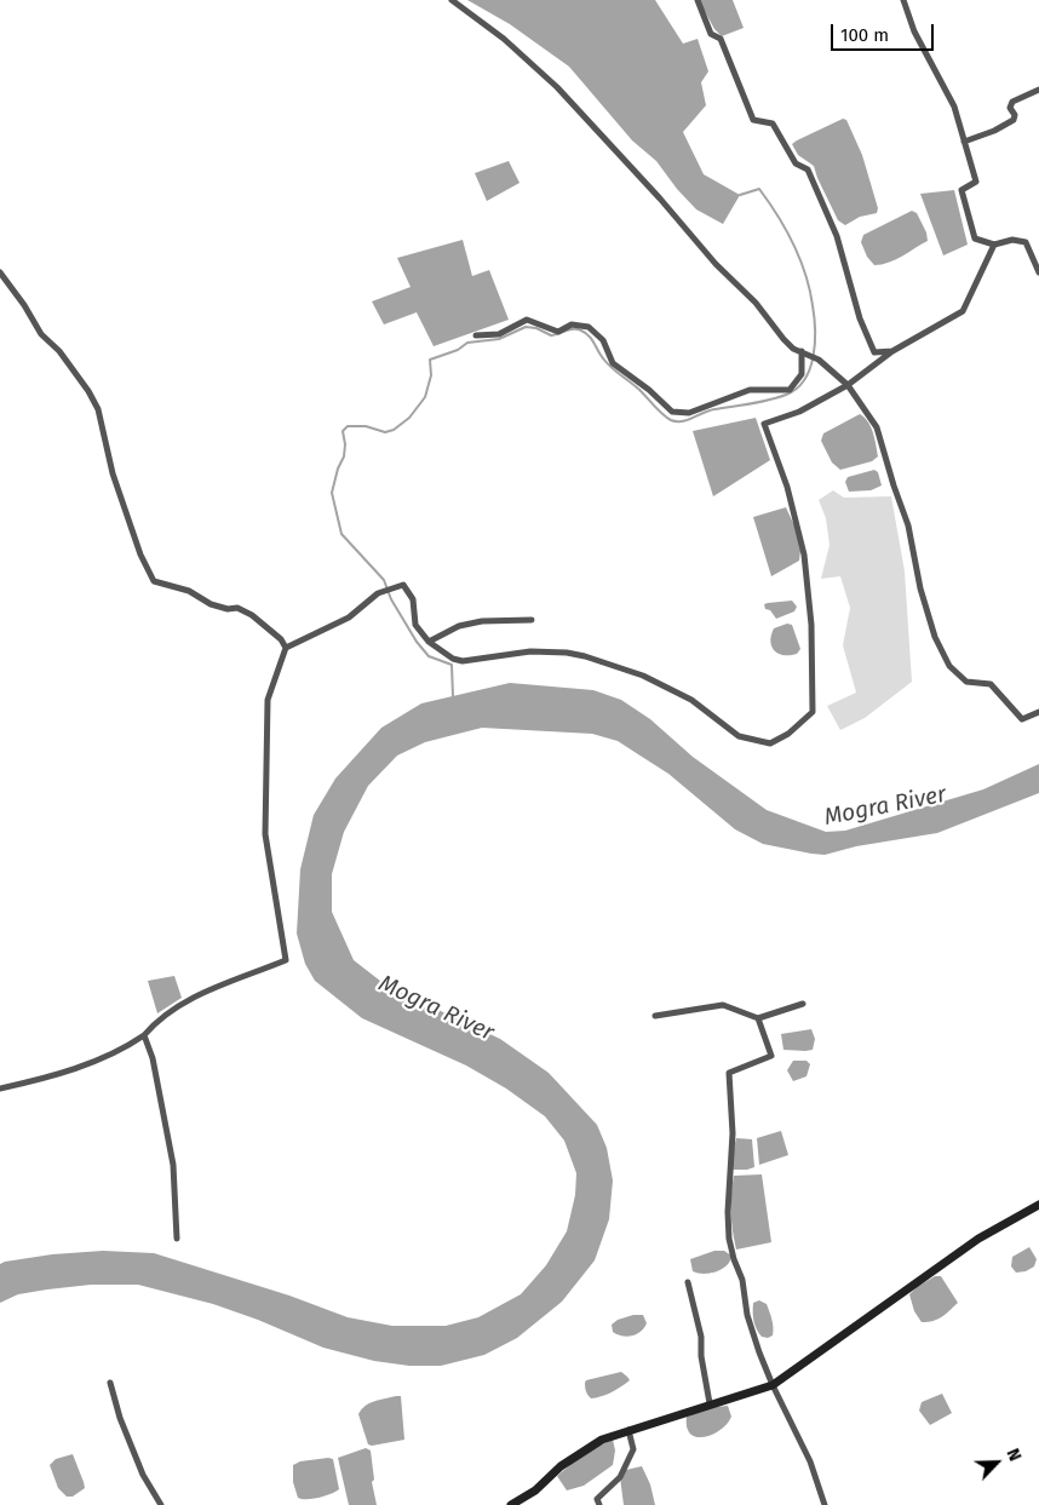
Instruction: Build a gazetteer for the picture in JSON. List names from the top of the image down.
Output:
{
  "water": ["Mogra River"],
  "scale_bar": "100 m",
  "north": "top right"
}
